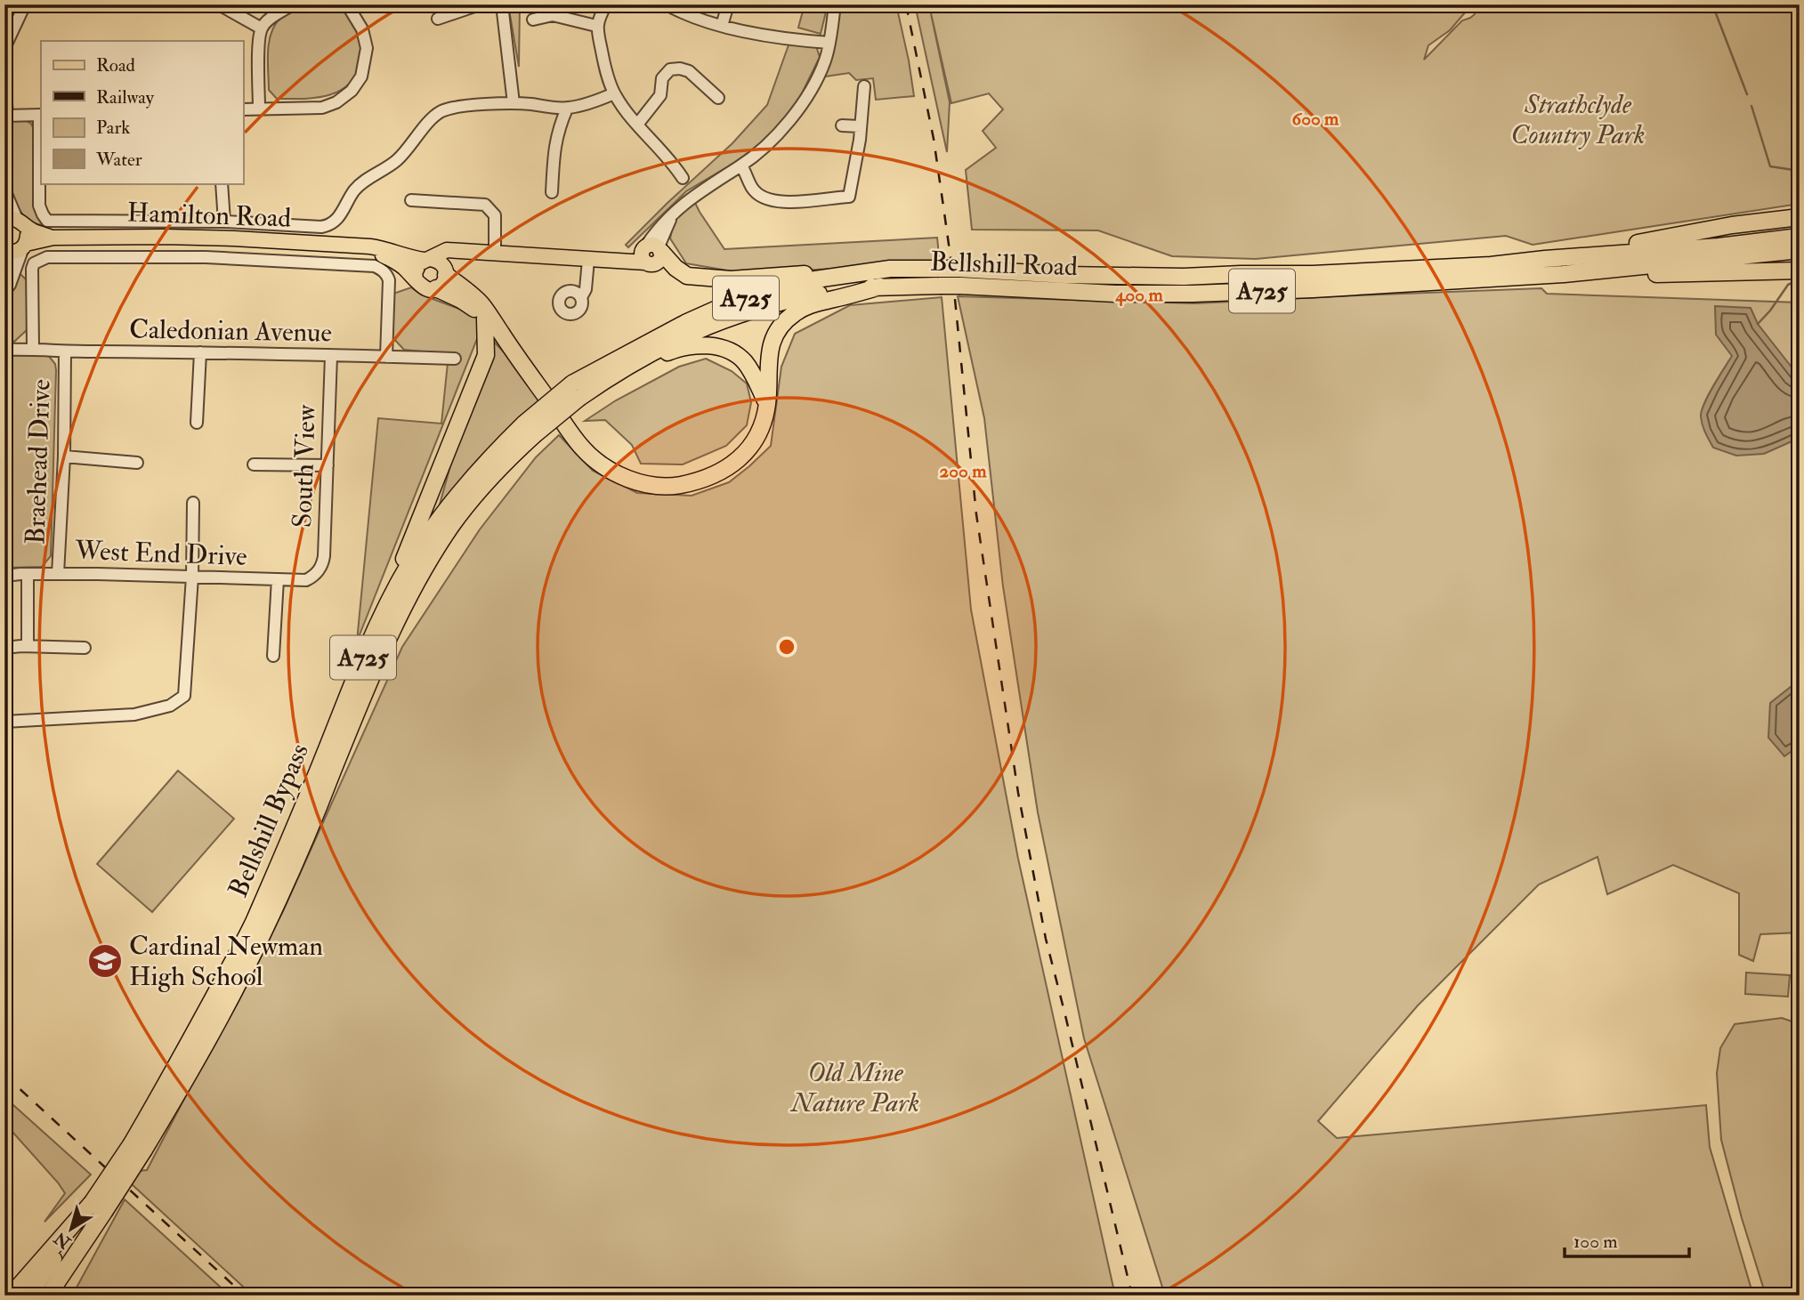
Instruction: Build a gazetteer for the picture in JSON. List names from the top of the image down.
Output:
{
  "streets": {
    "highway": ["Bellshill Road", "A725", "Bellshill Bypass"],
    "main road": ["Hamilton Road"],
    "street": [
      "Caledonian Avenue",
      "Braehead Drive",
      "South View",
      "West End Drive"
    ]
  },
  "crossings": [
    ["Bellshill Road", "A725"],
    ["Bellshill Road", "Bellshill Bypass"],
    ["Caledonian Avenue", "Braehead Drive"],
    ["Caledonian Avenue", "South View"],
    ["Braehead Drive", "West End Drive"],
    ["South View", "West End Drive"]
  ],
  "parks": ["Strathclyde Country Park", "Old Mine Nature Park"],
  "places": {
    "school or university": ["Cardinal Newman High School"]
  },
  "legend": [
    "Road",
    "Railway",
    "Park",
    "Water"
  ],
  "scale_bar": "100 m",
  "north": "bottom left",
  "rings": ["600 m", "400 m", "200 m"]
}
